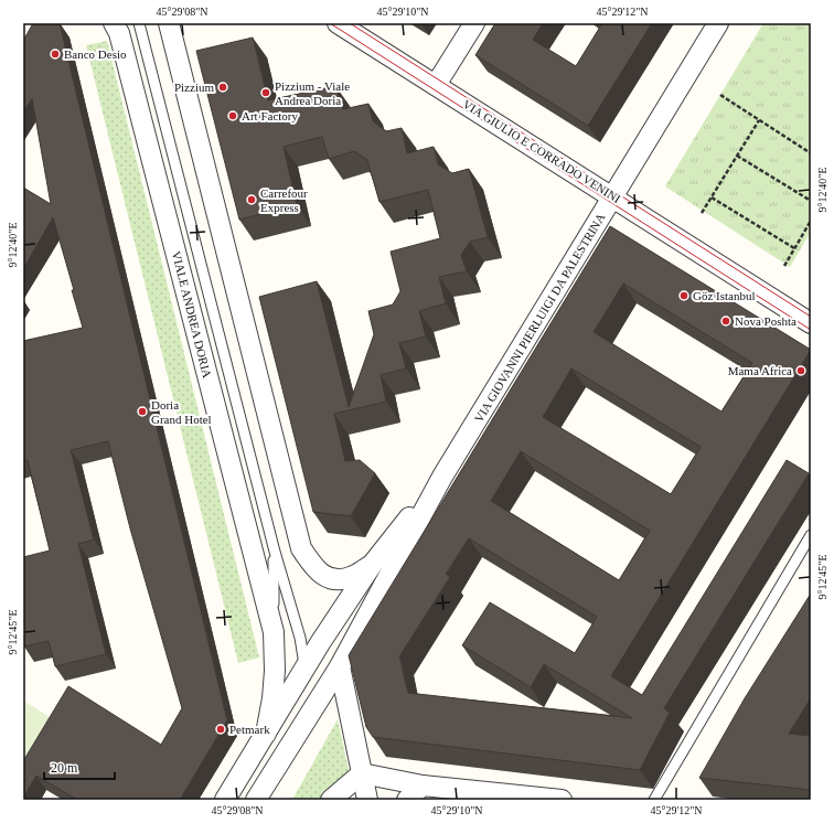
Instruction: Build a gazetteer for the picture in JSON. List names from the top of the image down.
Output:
{
  "streets": {
    "street": ["VIA GIULIO E CORRADO VENINI", "VIALE ANDREA DORIA", "VIA GIOVANNI PIERLUIGI DA PALESTRINA"]
  },
  "crossings": [
    ["VIA GIULIO E CORRADO VENINI", "VIA GIOVANNI PIERLUIGI DA PALESTRINA"],
    ["VIALE ANDREA DORIA", "VIA GIOVANNI PIERLUIGI DA PALESTRINA"]
  ],
  "places": [
    "Banco Desio",
    "Pizzium",
    "Pizzium - Viale Andrea Doria",
    "Art Factory",
    "Carrefour Express",
    "Göz Istanbul",
    "Nova Poshta",
    "Mama Africa",
    "Doria Grand Hotel",
    "Petmark"
  ],
  "scale_bar": "20 m",
  "coordinates": [
    "45°29'08\"N",
    "45°29'10\"N",
    "45°29'12\"N",
    "9°12'40\"E",
    "9°12'45\"E"
  ]
}
